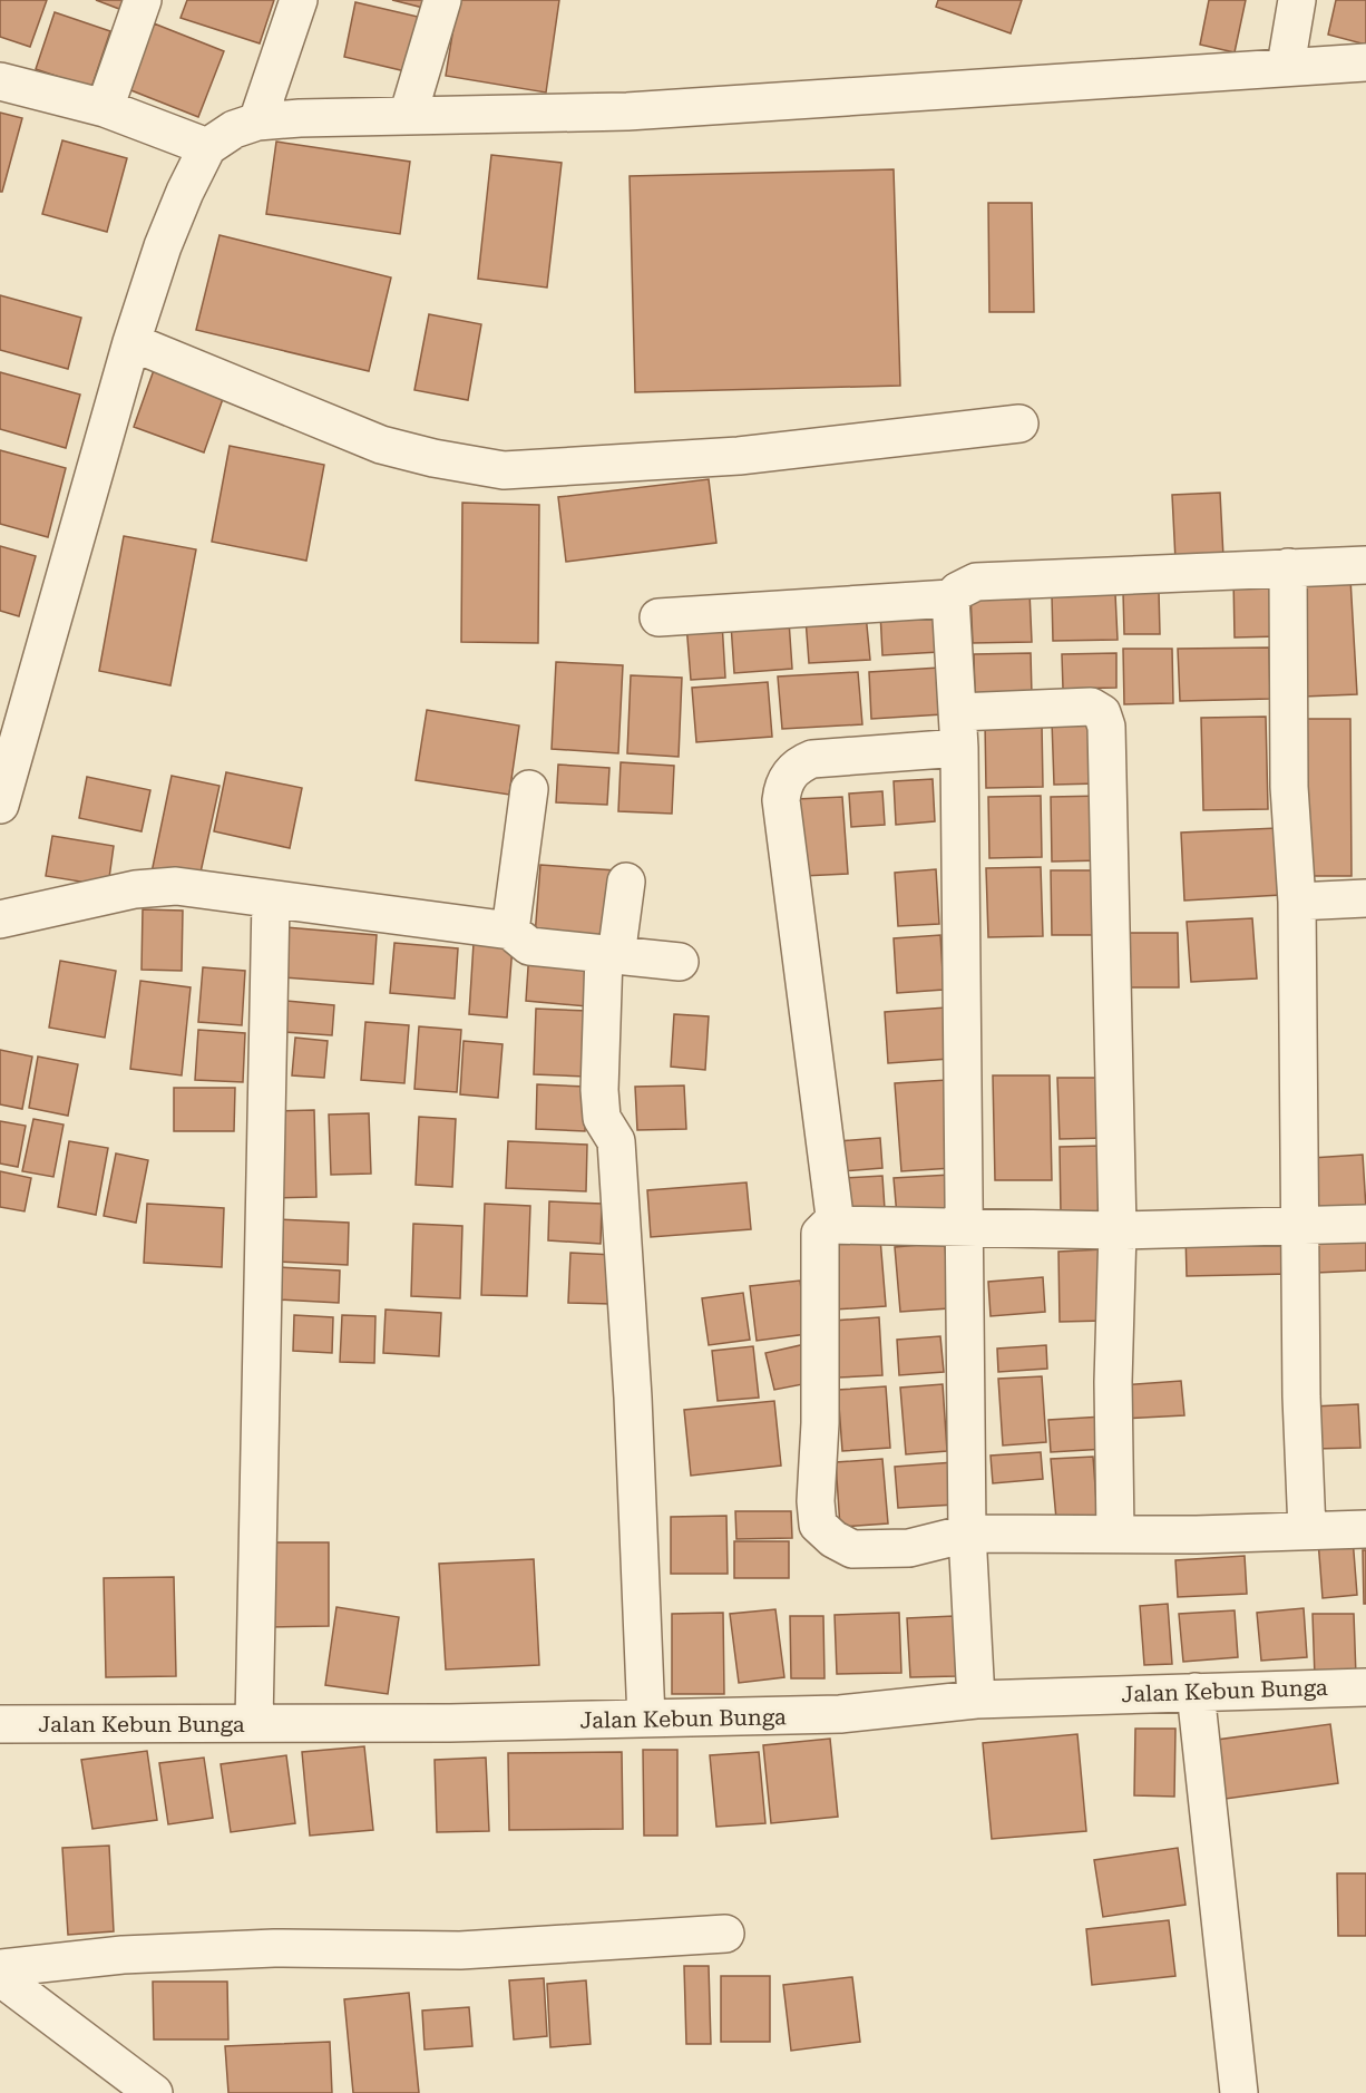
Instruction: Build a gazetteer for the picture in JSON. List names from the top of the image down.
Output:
{
  "streets": {
    "street": ["Jalan Kebun Bunga"]
  }
}
